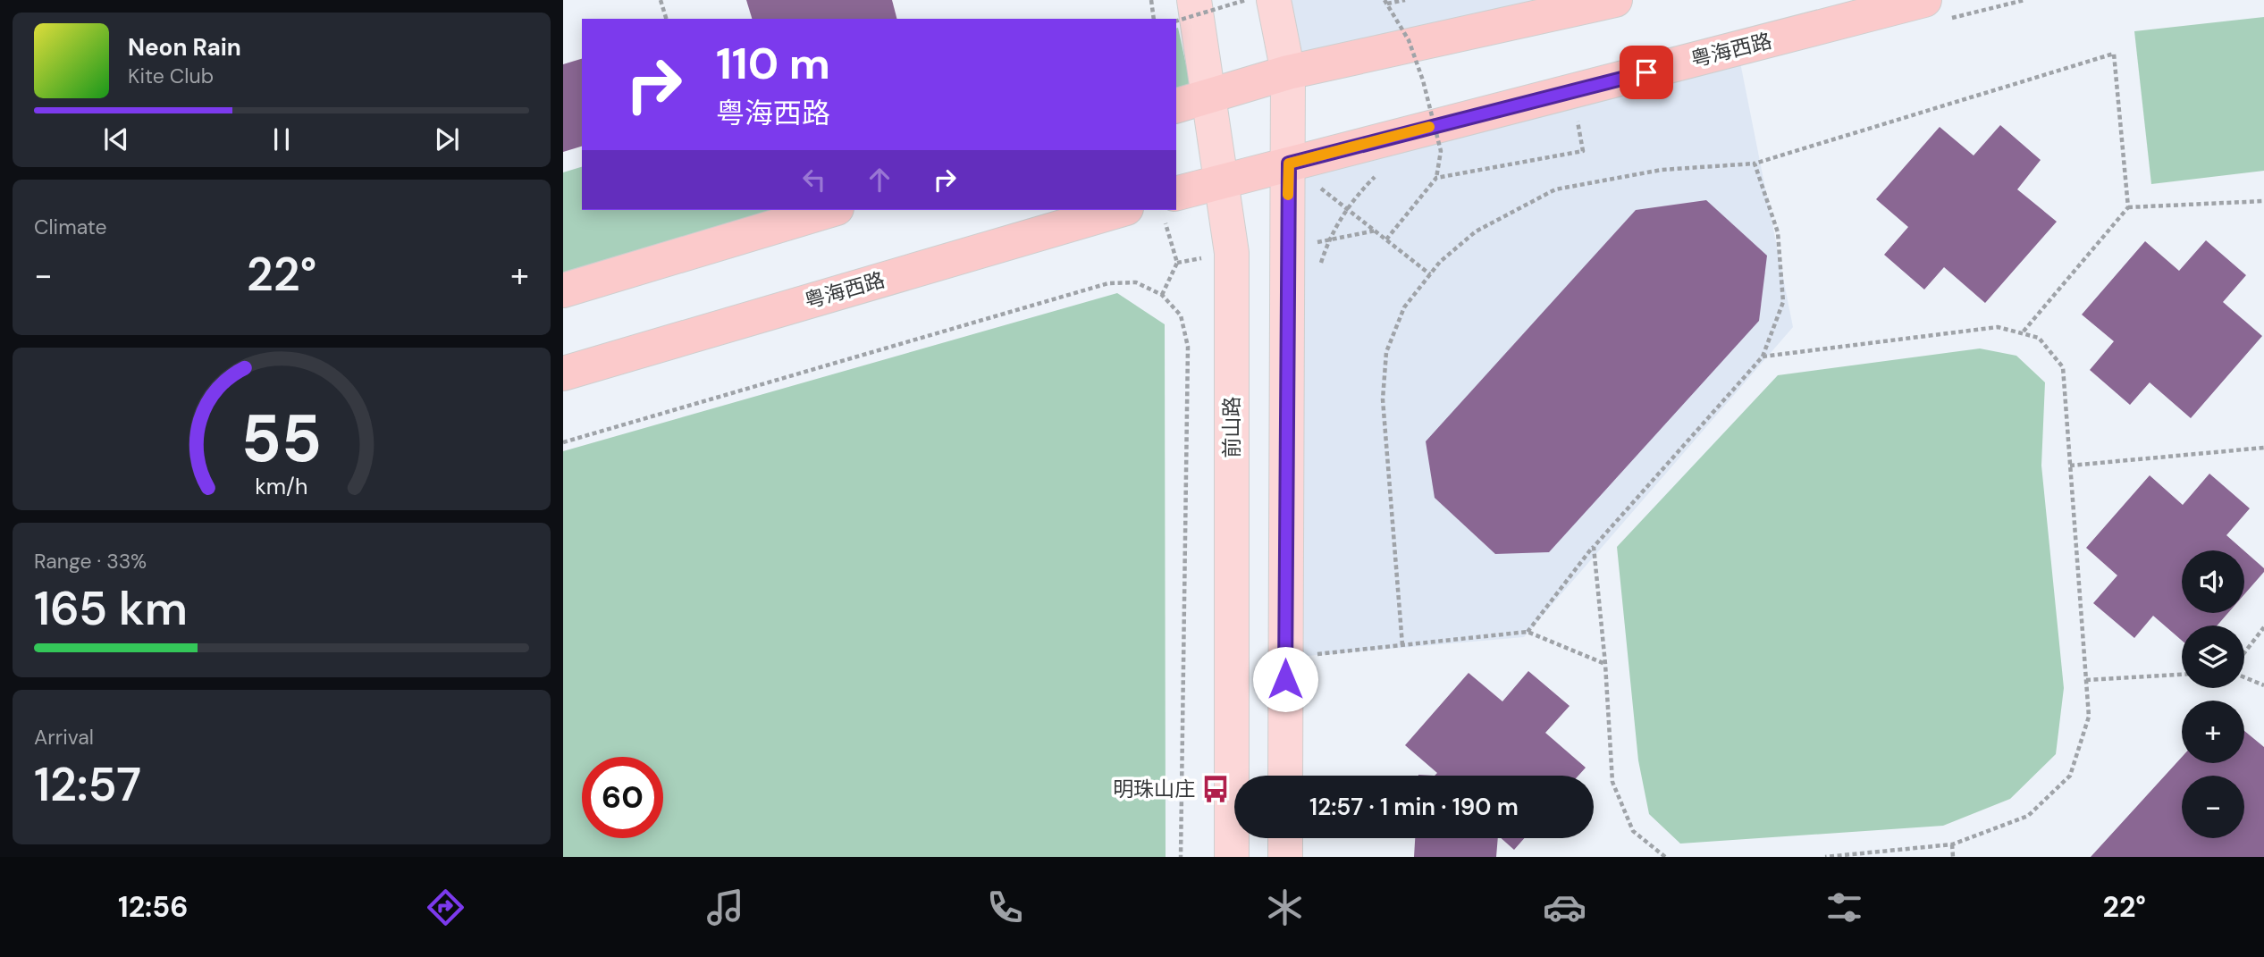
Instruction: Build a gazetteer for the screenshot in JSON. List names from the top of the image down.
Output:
{
  "streets": {
    "highway": ["粤海西路"],
    "main road": ["前山路"]
  },
  "crossings": [
    ["粤海西路", "前山路"]
  ],
  "places": {
    "bus stop": ["明珠山庄"]
  },
  "page": {
    "turn": ["110 m", "粤海西路"],
    "song": ["Neon Rain", "Kite Club"],
    "tile": [
      "Climate",
      ["Range · 33%", "165 km"],
      ["Arrival", "12:57"]
    ],
    "heat": ["−", "22°", "+"],
    "map_buttons": ["+", "−"],
    "limit": "60",
    "trip": "12:57 · 1 min · 190 m",
    "tabs": ["12:56", "22°"],
    "gauge": ["55", "km/h"]
  }
}
